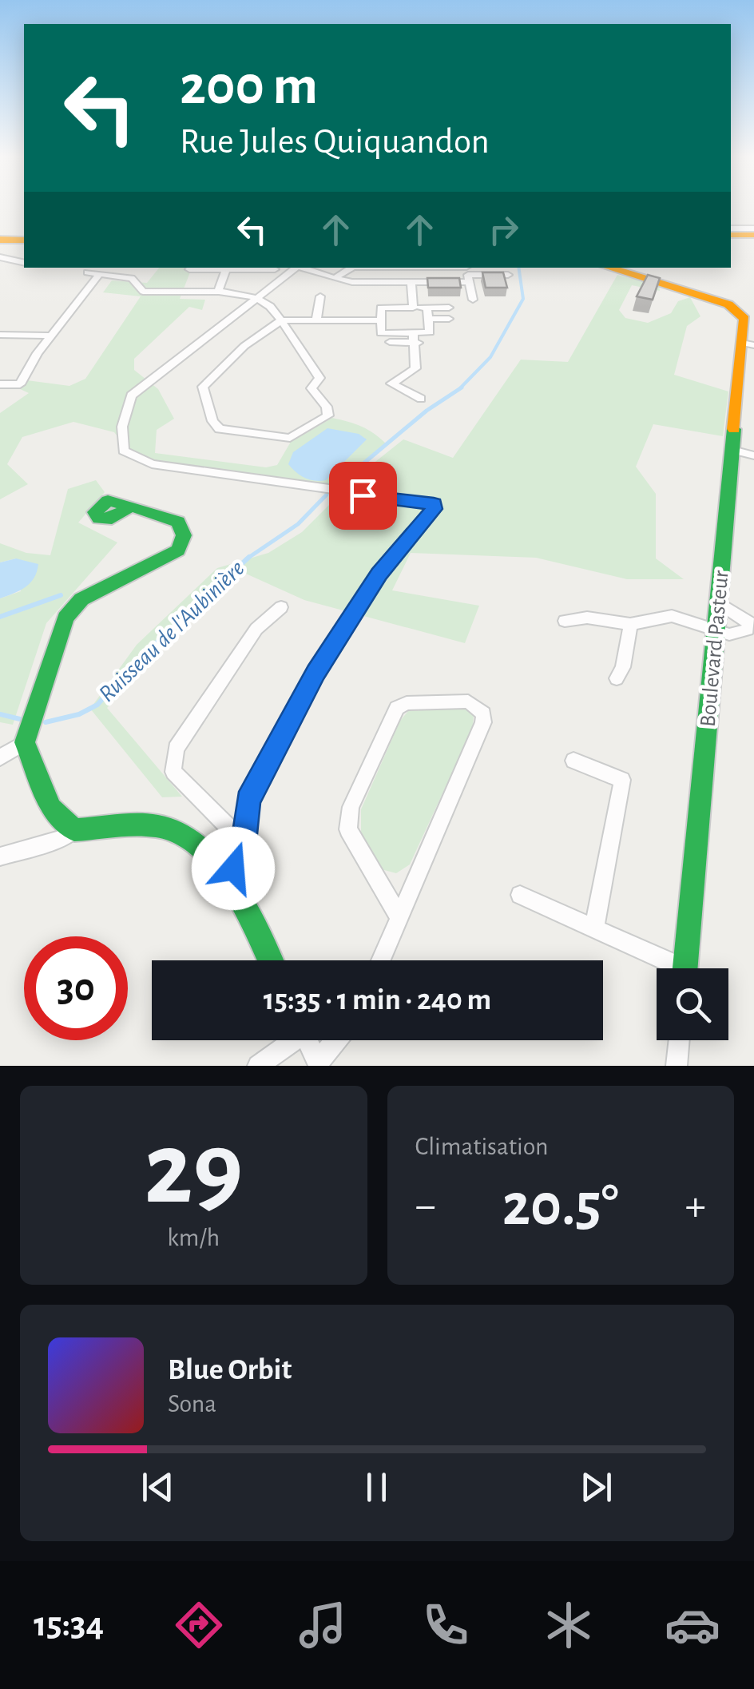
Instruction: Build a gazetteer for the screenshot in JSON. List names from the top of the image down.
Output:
{
  "streets": {
    "street": ["Boulevard Pasteur"]
  },
  "water": ["Ruisseau de l'Aubinière"],
  "page": {
    "turn": ["200 m", "Rue Jules Quiquandon"],
    "limit": "30",
    "trip": "15:35 · 1 min · 240 m",
    "tile": [
      ["29", "km/h"],
      "Climatisation"
    ],
    "heat": ["−", "20.5°", "+"],
    "song": ["Blue Orbit", "Sona"],
    "tabs": "15:34"
  }
}
